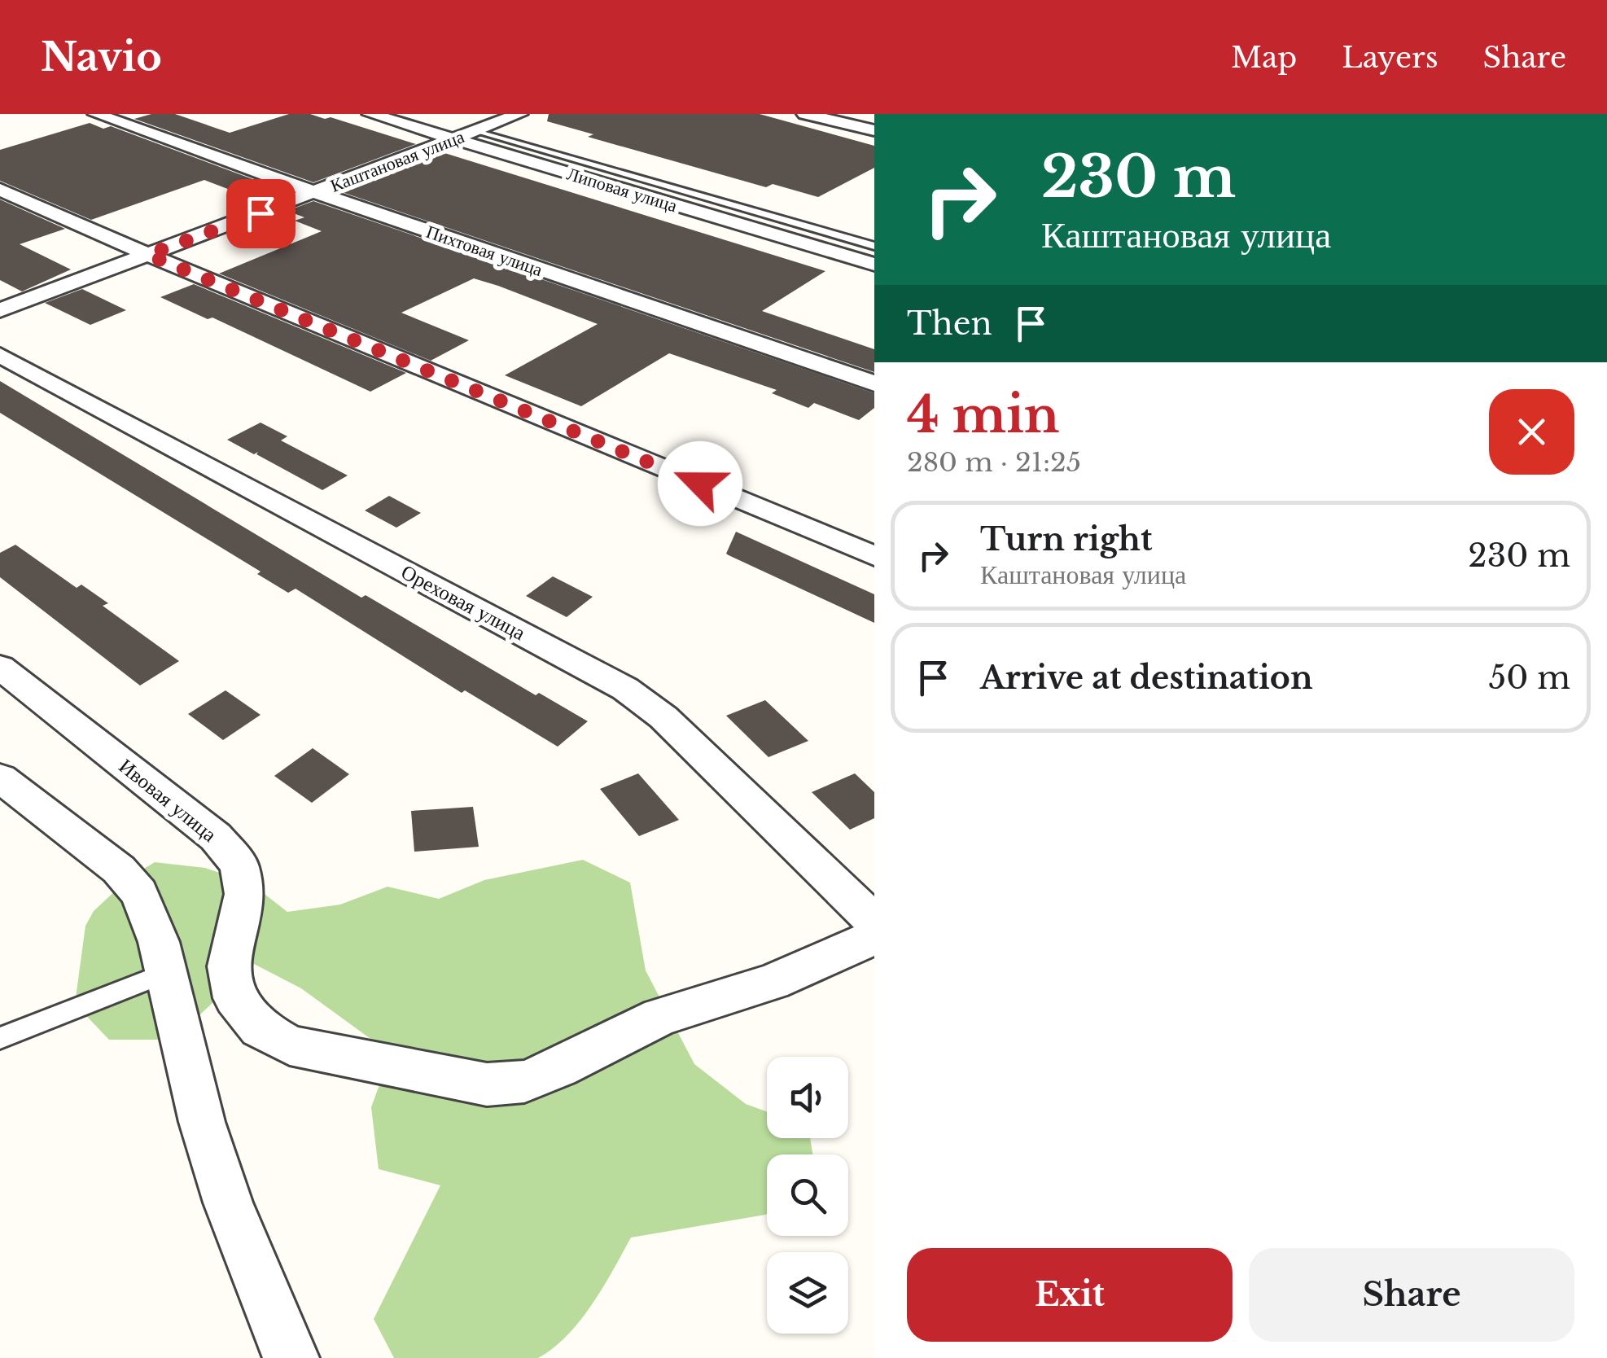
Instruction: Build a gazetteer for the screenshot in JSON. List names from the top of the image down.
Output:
{
  "streets": {
    "street": [
      "Каштановая улица",
      "Липовая улица",
      "Пихтовая улица",
      "Ореховая улица",
      "Ивовая улица"
    ]
  },
  "crossings": [
    ["Каштановая улица", "Липовая улица"],
    ["Каштановая улица", "Пихтовая улица"]
  ],
  "page": {
    "header": "Navio",
    "nav": ["Map", "Layers", "Share"],
    "turn": ["230 m", "Каштановая улица"],
    "then": "Then",
    "heading": ["4 min", "280 m · 21:25"],
    "list": [
      {
        "name": "Turn right",
        "note": "Каштановая улица",
        "value": "230 m"
      },
      {
        "name": "Arrive at destination",
        "value": "50 m"
      }
    ],
    "buttons": ["Exit", "Share"]
  }
}
